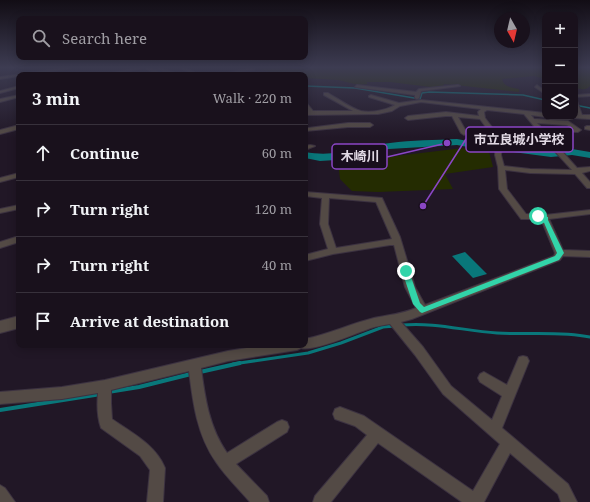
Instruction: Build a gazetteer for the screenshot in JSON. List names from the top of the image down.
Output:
{
  "places": ["木崎川", "市立良城小学校"],
  "north": "bottom",
  "page": {
    "map_buttons": ["+", "−"],
    "search": "Search here",
    "heading": ["3 min", "Walk · 220 m"],
    "list": [
      ["Continue", "60 m"],
      ["Turn right", "120 m"],
      ["Turn right", "40 m"],
      "Arrive at destination"
    ]
  }
}
